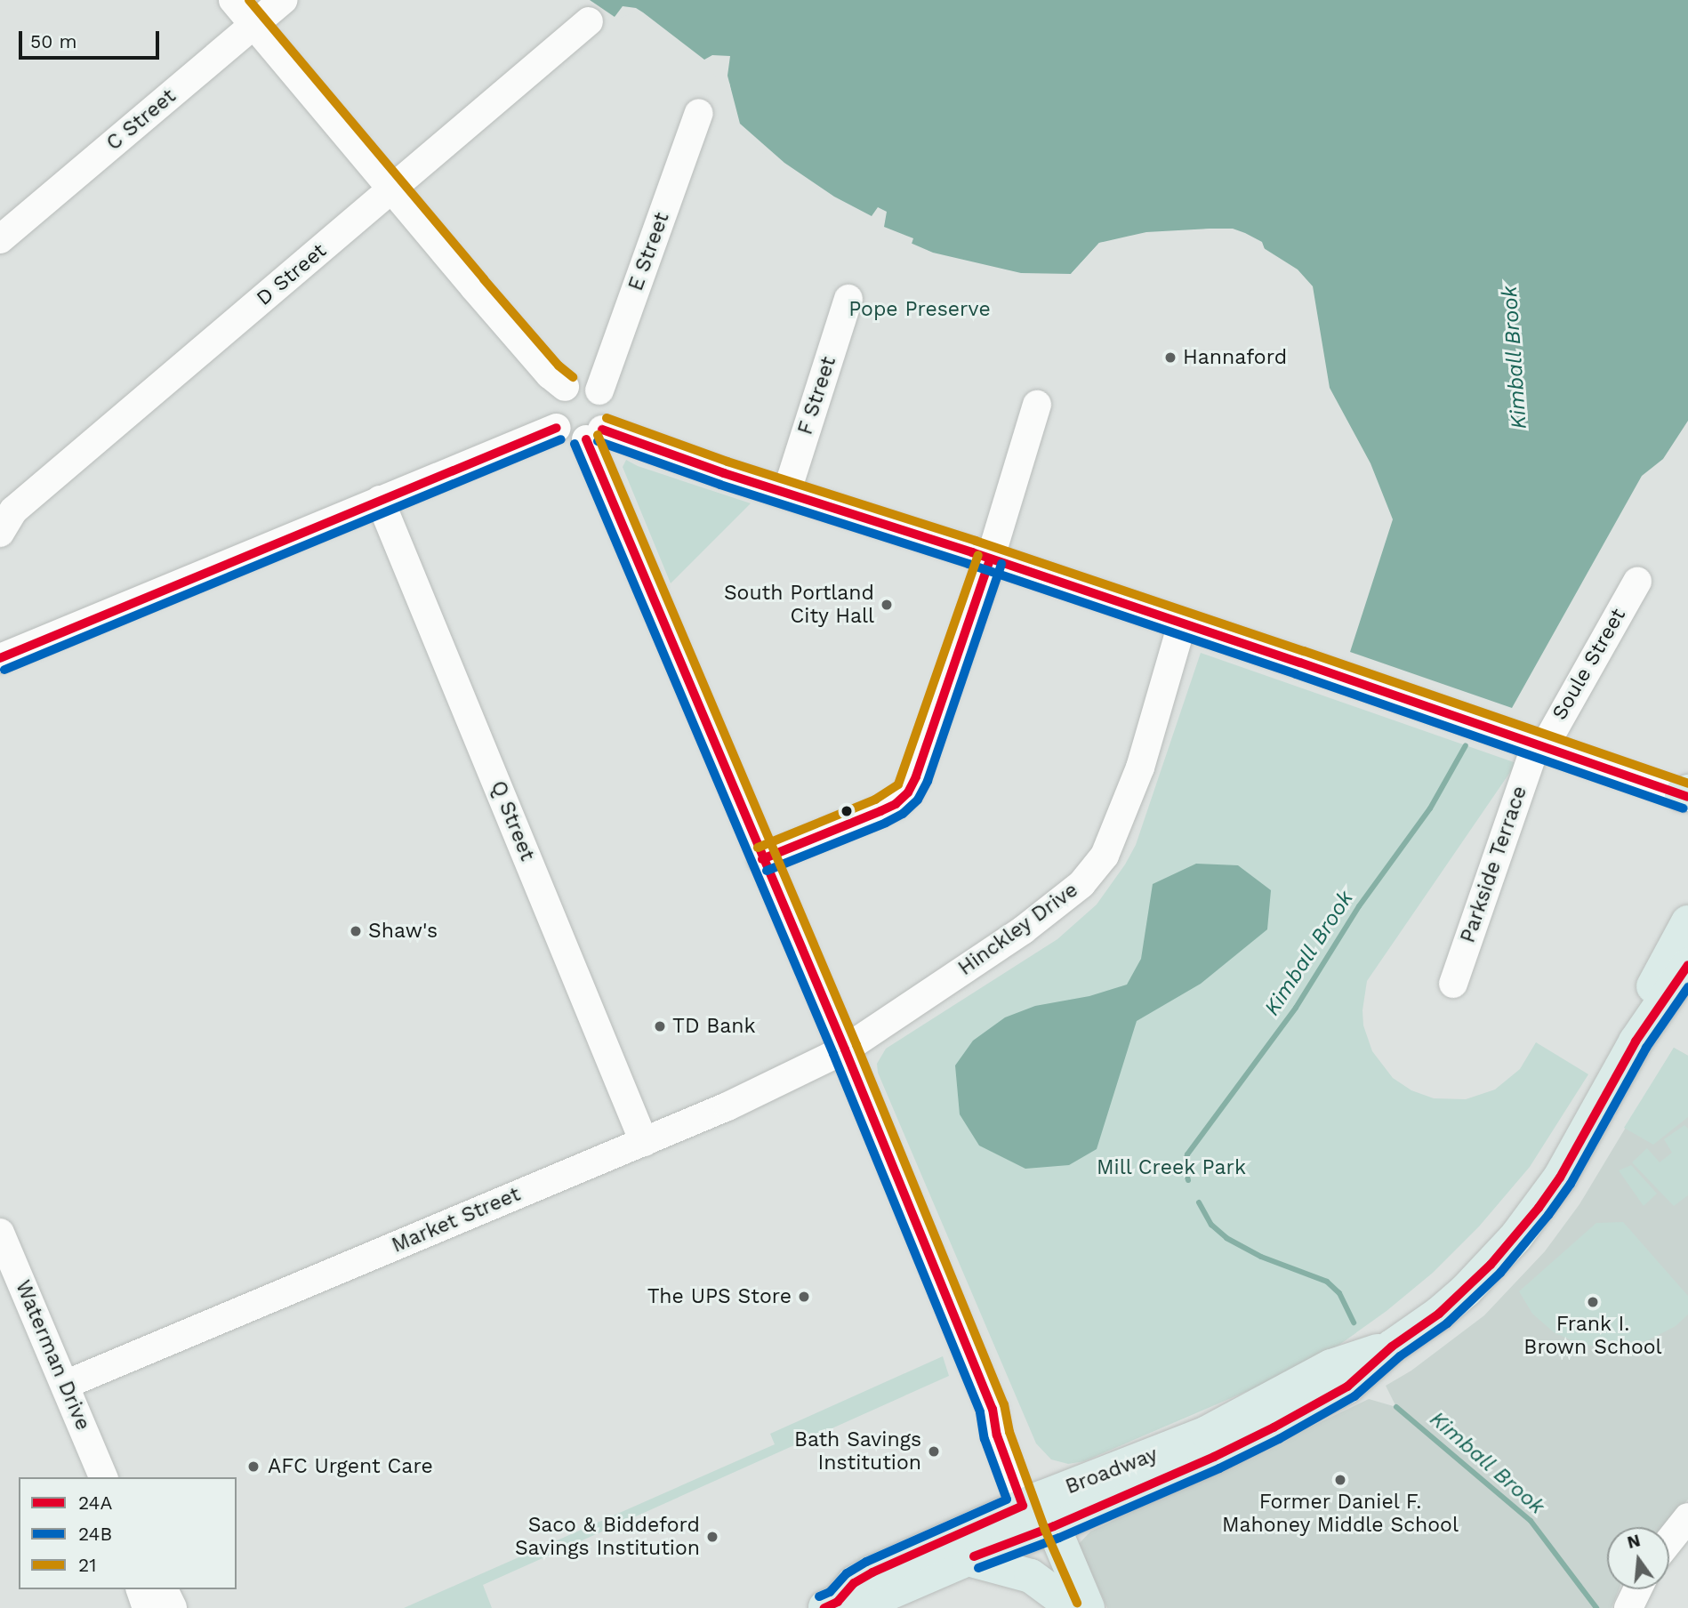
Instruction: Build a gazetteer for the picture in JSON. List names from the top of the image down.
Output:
{
  "streets": {
    "main road": ["Broadway"],
    "street": [
      "C Street",
      "E Street",
      "D Street",
      "F Street",
      "Soule Street",
      "Q Street",
      "Parkside Terrace",
      "Hinckley Drive",
      "Market Street",
      "Waterman Drive"
    ]
  },
  "crossings": [
    ["Soule Street", "Parkside Terrace"],
    ["Q Street", "Market Street"],
    ["Hinckley Drive", "Market Street"],
    ["Market Street", "Waterman Drive"]
  ],
  "water": ["Kimball Brook"],
  "parks": ["Pope Preserve", "Mill Creek Park"],
  "places": [
    "Hannaford",
    "South Portland City Hall",
    "Shaw's",
    "TD Bank",
    "The UPS Store",
    "Frank I. Brown School",
    "Bath Savings Institution",
    "AFC Urgent Care",
    "Former Daniel F. Mahoney Middle School",
    "Saco & Biddeford Savings Institution"
  ],
  "lines": ["transit line 21", "transit line 24A", "transit line 24B"],
  "legend": ["24A", "24B", "21"],
  "scale_bar": "50 m",
  "north": "top"
}
